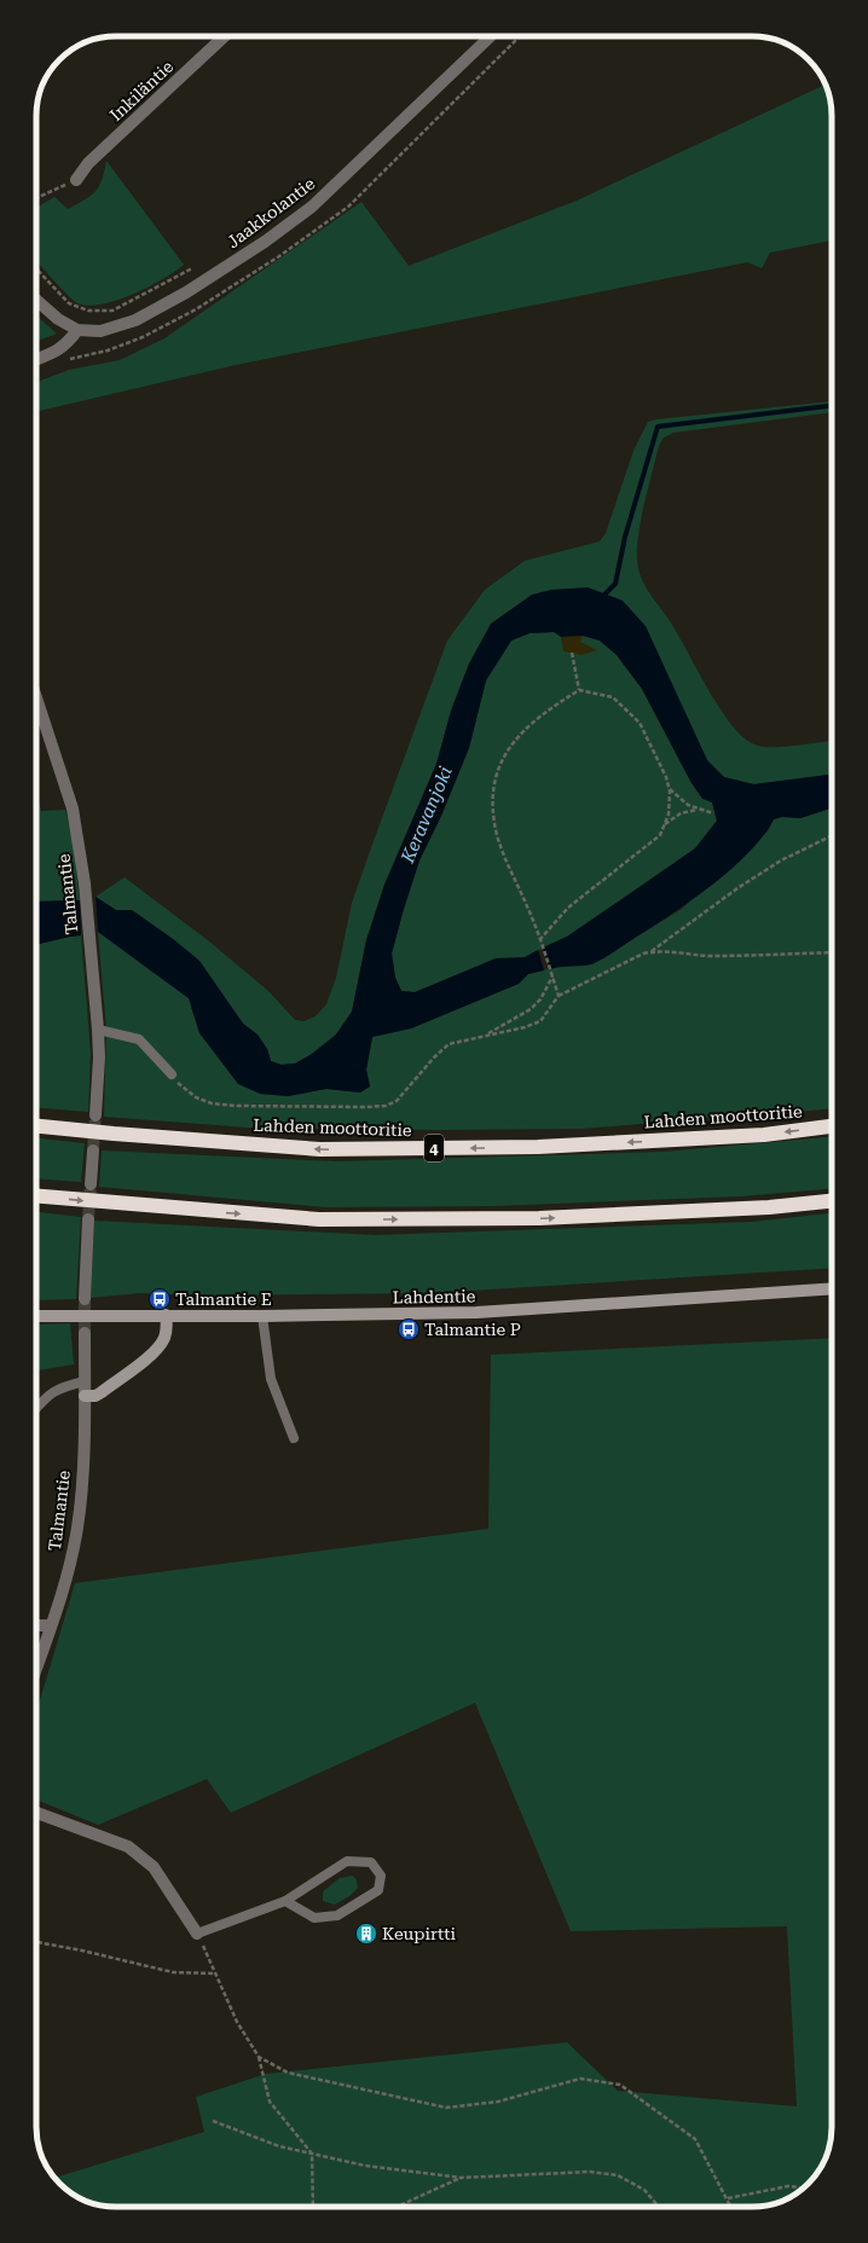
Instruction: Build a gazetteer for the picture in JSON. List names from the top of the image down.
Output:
{
  "streets": {
    "highway": ["Lahden moottoritie", "4"],
    "main road": ["Lahdentie"],
    "street": ["Inkiläntie", "Jaakkolantie", "Talmantie"]
  },
  "water": ["Keravanjoki"],
  "places": {
    "bus stop": ["Talmantie E", "Talmantie P"],
    "building": ["Keupirtti"]
  }
}
